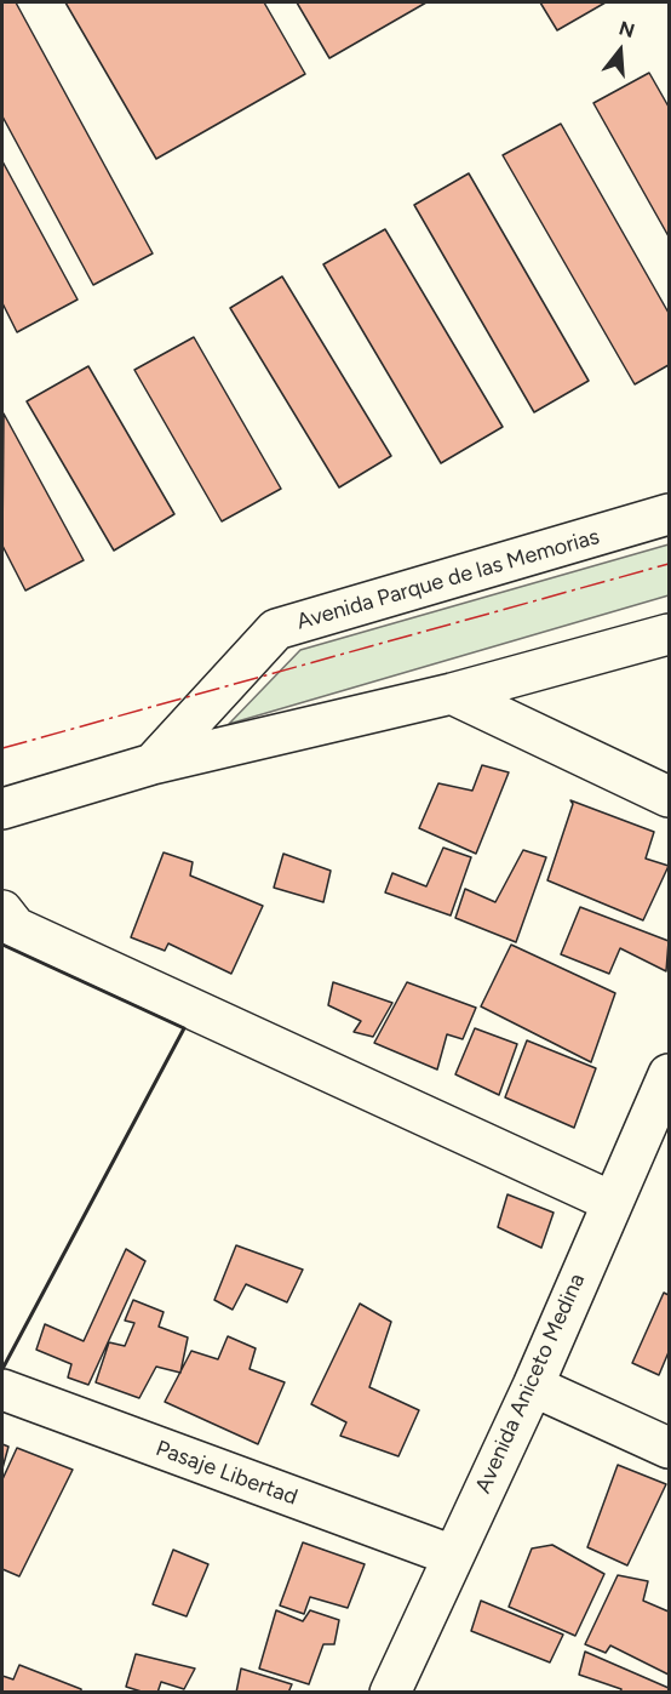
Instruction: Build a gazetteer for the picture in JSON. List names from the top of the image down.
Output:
{
  "streets": {
    "street": ["Avenida Parque de las Memorias", "Avenida Aniceto Medina", "Pasaje Libertad"]
  },
  "crossings": [
    ["Avenida Aniceto Medina", "Pasaje Libertad"]
  ],
  "north": "top"
}
